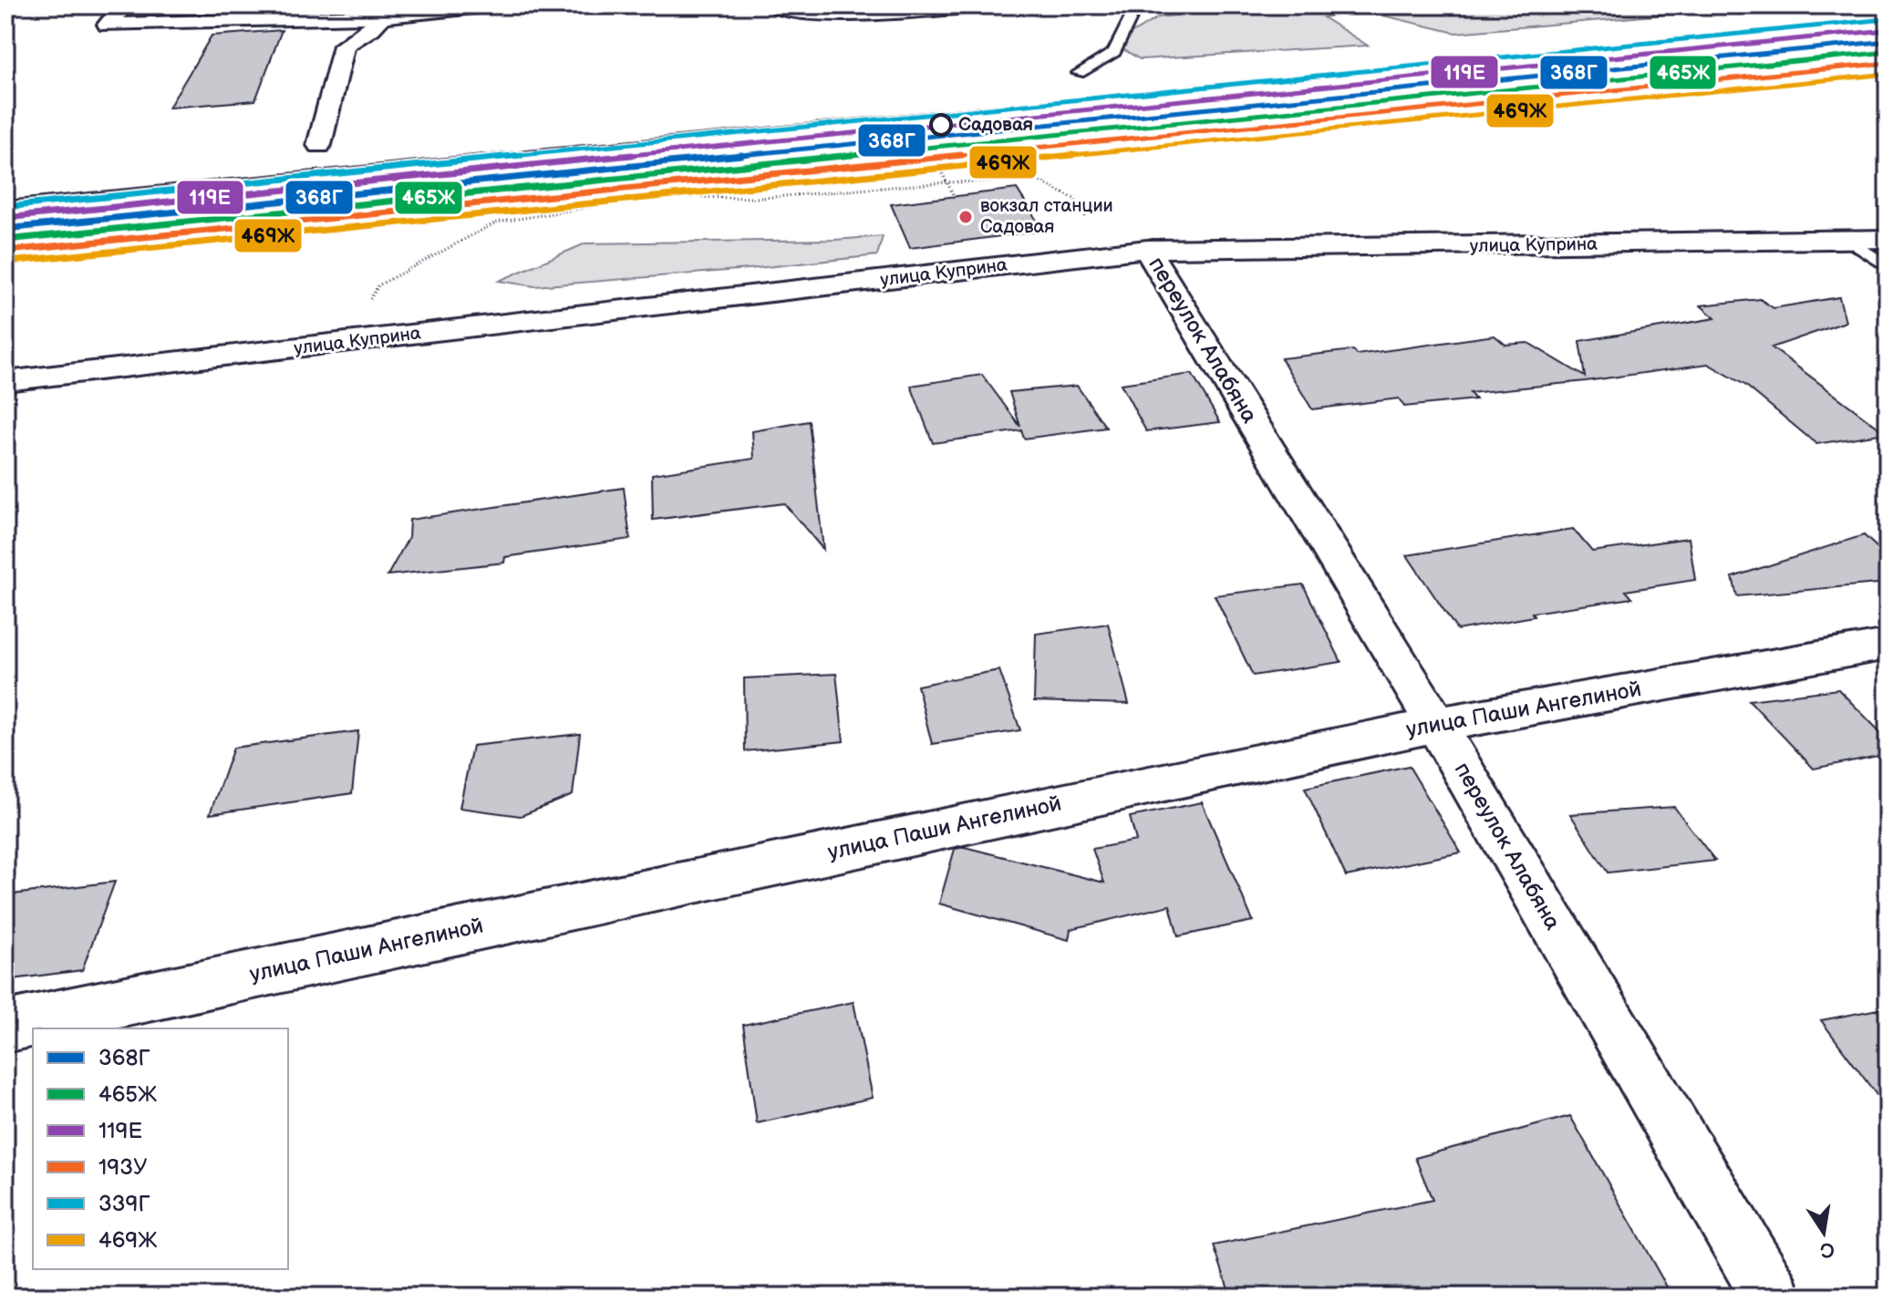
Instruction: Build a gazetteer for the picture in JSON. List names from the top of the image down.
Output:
{
  "streets": {
    "street": ["улица Куприна", "переулок Алабяна", "улица Паши Ангелиной"]
  },
  "crossings": [
    ["улица Куприна", "переулок Алабяна"],
    ["переулок Алабяна", "улица Паши Ангелиной"]
  ],
  "places": ["Садовая", "вокзал станции Садовая"],
  "lines": [
    "transit line 339Г",
    "transit line 119Е",
    "transit line 368Г",
    "transit line 465Ж",
    "transit line 193У",
    "transit line 469Ж"
  ],
  "legend": [
    "368Г",
    "465Ж",
    "119Е",
    "193У",
    "339Г",
    "469Ж"
  ],
  "north": "bottom"
}
